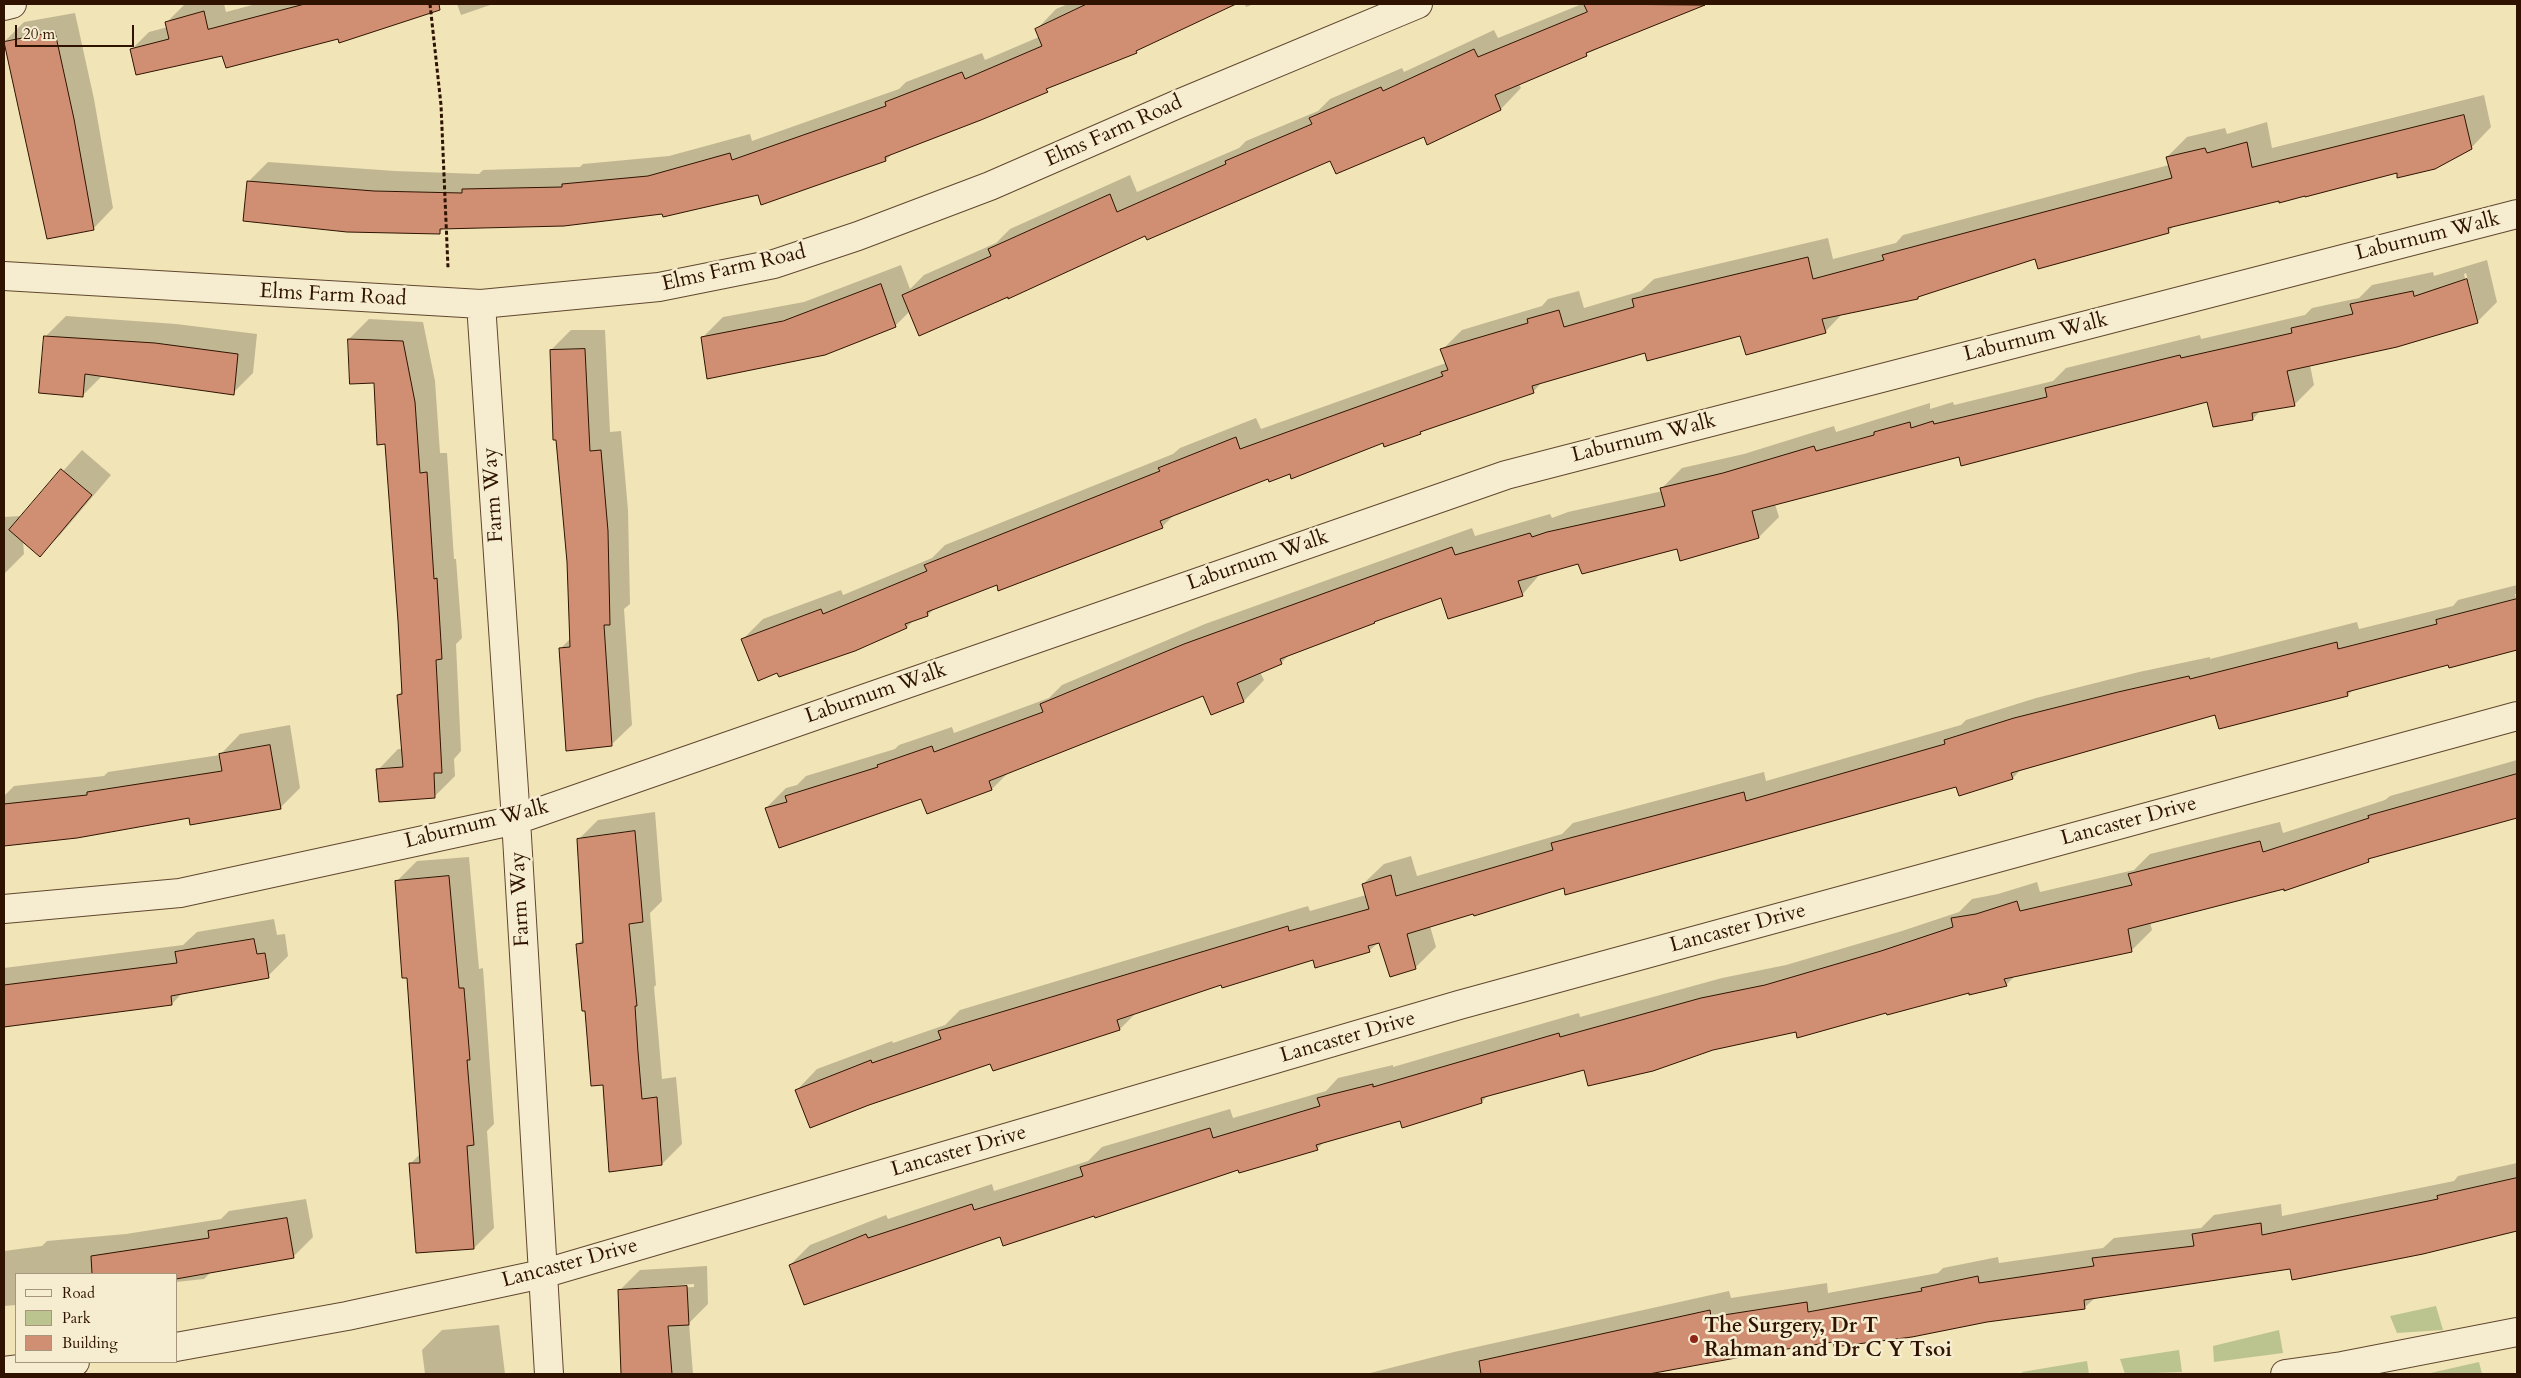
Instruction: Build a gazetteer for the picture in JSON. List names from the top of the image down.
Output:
{
  "streets": {
    "street": [
      "Elms Farm Road",
      "Laburnum Walk",
      "Farm Way",
      "Lancaster Drive"
    ]
  },
  "crossings": [
    ["Elms Farm Road", "Farm Way"],
    ["Laburnum Walk", "Farm Way"],
    ["Farm Way", "Lancaster Drive"]
  ],
  "places": ["The Surgery, Dr T Rahman and Dr C Y Tsoi"],
  "legend": ["Road", "Park", "Building"],
  "scale_bar": "20 m"
}
